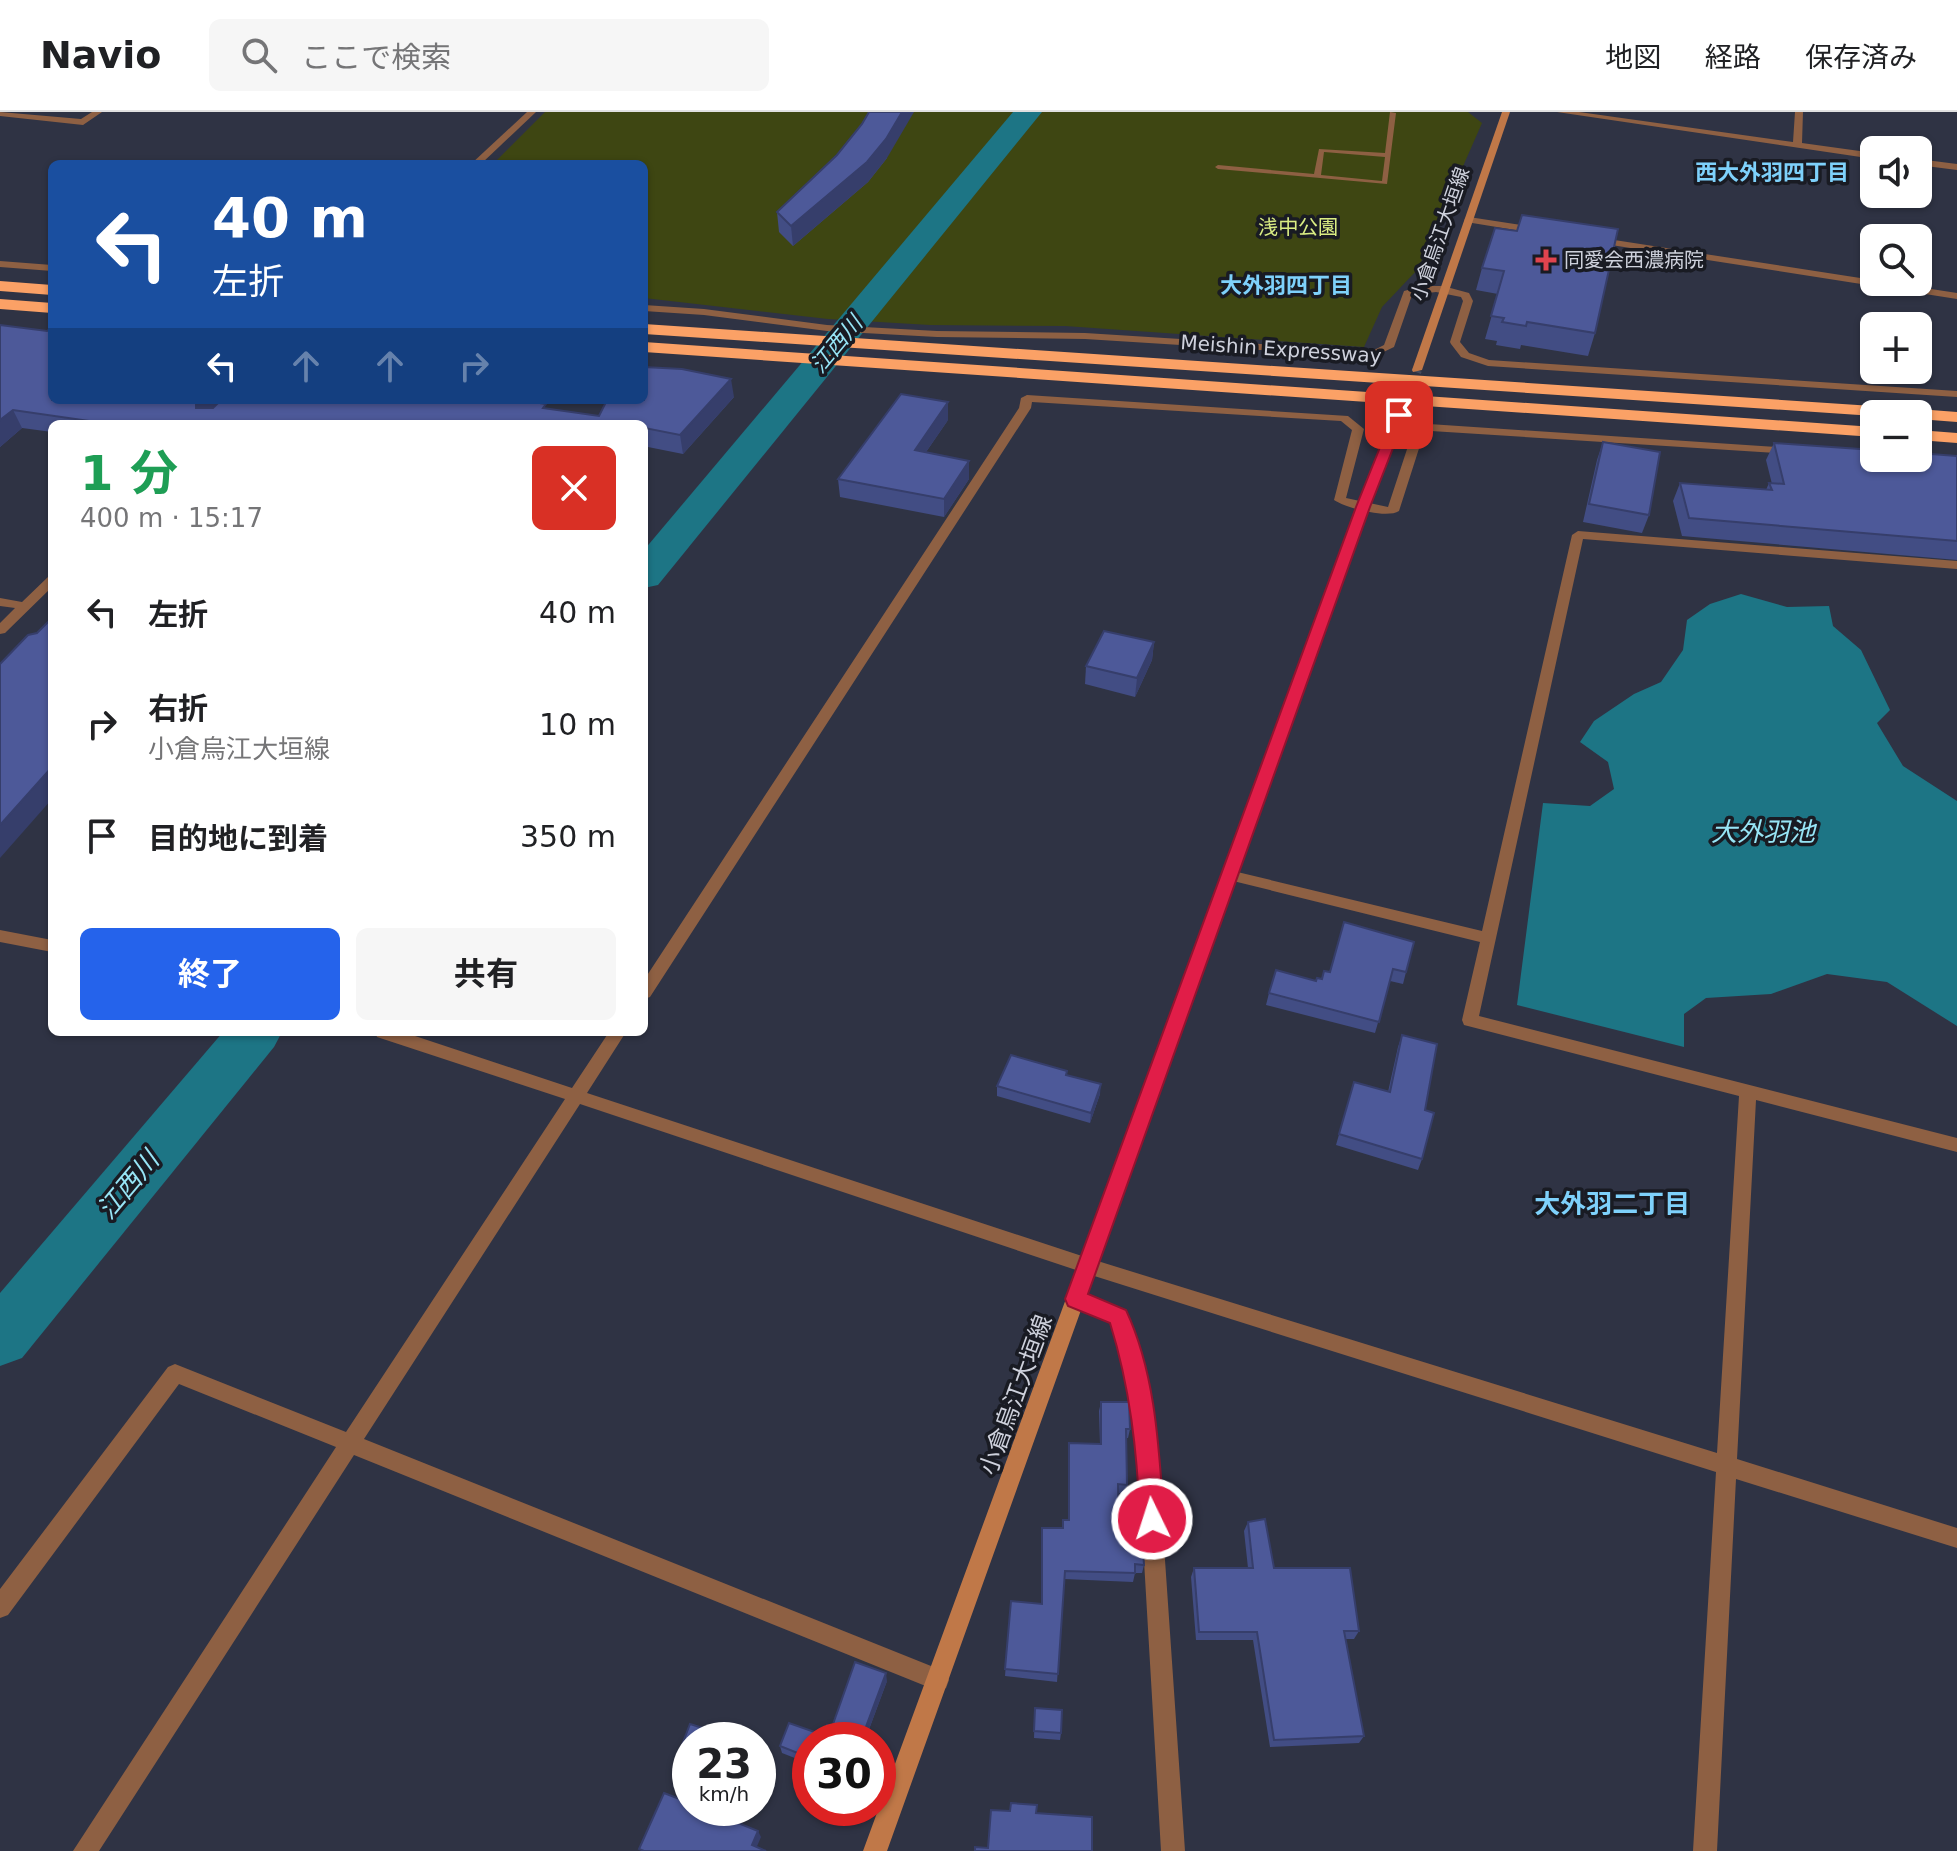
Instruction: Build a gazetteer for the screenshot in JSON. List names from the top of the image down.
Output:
{
  "streets": {
    "highway": ["Meishin Expressway"],
    "main road": ["小倉烏江大垣線"]
  },
  "districts": ["西大外羽四丁目", "大外羽四丁目", "大外羽二丁目"],
  "water": ["江西川", "大外羽池"],
  "parks": ["浅中公園"],
  "places": {
    "health": ["同愛会西濃病院"]
  },
  "page": {
    "header": "Navio",
    "search": "ここで検索",
    "nav": ["地図", "経路", "保存済み"],
    "map_buttons": ["+", "−"],
    "turn": ["40 m", "左折"],
    "heading": ["1 分", "400 m · 15:17"],
    "list": [
      {
        "name": "左折",
        "value": "40 m"
      },
      {
        "name": "右折",
        "note": "小倉烏江大垣線",
        "value": "10 m"
      },
      {
        "name": "目的地に到着",
        "value": "350 m"
      }
    ],
    "buttons": ["終了", "共有"],
    "speed": "23 km/h",
    "limit": "30"
  }
}
